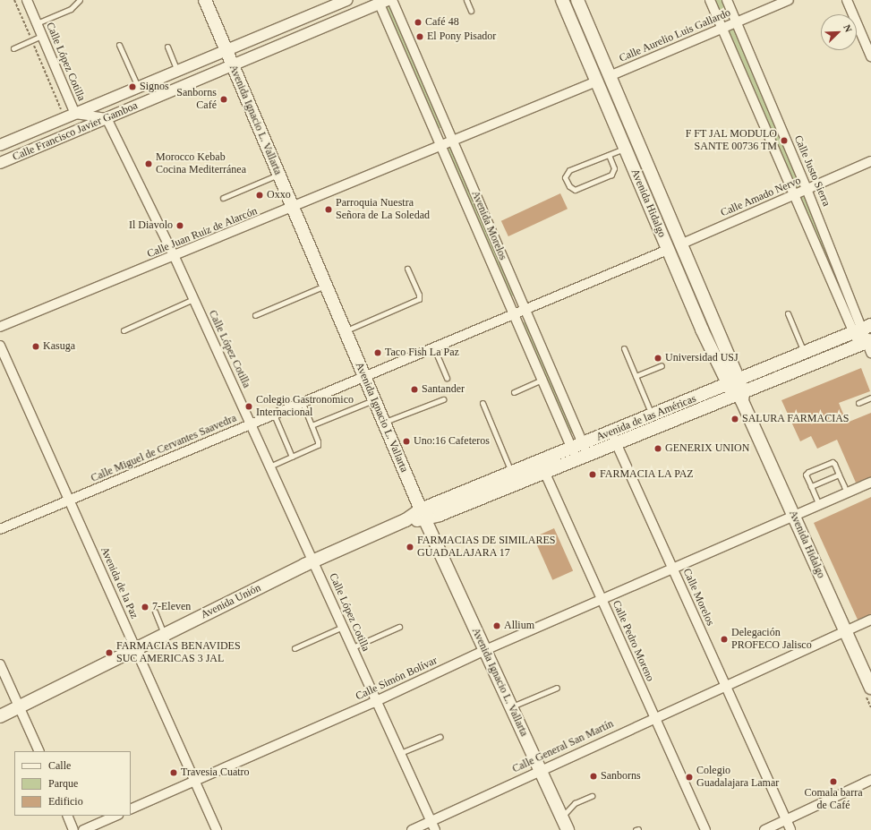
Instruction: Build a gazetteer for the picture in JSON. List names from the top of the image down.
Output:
{
  "streets": {
    "main road": [
      "Avenida Ignacio L. Vallarta",
      "Avenida Hidalgo",
      "Avenida de las Américas",
      "Avenida Unión"
    ],
    "street": [
      "Calle Aurelio Luis Gallardo",
      "Calle López Cotilla",
      "Calle Francisco Javier Gamboa",
      "Calle Justo Sierra",
      "Calle Amado Nervo",
      "Avenida Morelos",
      "Calle Juan Ruiz de Alarcón",
      "Calle Miguel de Cervantes Saavedra",
      "Avenida de la Paz",
      "Calle Morelos",
      "Calle Pedro Moreno",
      "Calle Simón Bolívar",
      "Calle General San Martín"
    ]
  },
  "crossings": [
    ["Calle Aurelio Luis Gallardo", "Calle Justo Sierra"],
    ["Calle Aurelio Luis Gallardo", "Avenida Hidalgo"],
    ["Calle López Cotilla", "Calle Francisco Javier Gamboa"],
    ["Calle López Cotilla", "Calle Juan Ruiz de Alarcón"],
    ["Calle López Cotilla", "Calle Miguel de Cervantes Saavedra"],
    ["Calle López Cotilla", "Avenida Unión"],
    ["Calle López Cotilla", "Calle Simón Bolívar"],
    ["Calle López Cotilla", "Calle General San Martín"],
    ["Avenida Ignacio L. Vallarta", "Calle Francisco Javier Gamboa"],
    ["Avenida Ignacio L. Vallarta", "Calle Juan Ruiz de Alarcón"],
    ["Avenida Ignacio L. Vallarta", "Avenida de las Américas"],
    ["Avenida Ignacio L. Vallarta", "Calle Miguel de Cervantes Saavedra"],
    ["Avenida Ignacio L. Vallarta", "Avenida Unión"],
    ["Avenida Ignacio L. Vallarta", "Calle Simón Bolívar"],
    ["Avenida Ignacio L. Vallarta", "Calle General San Martín"],
    ["Calle Francisco Javier Gamboa", "Avenida Morelos"],
    ["Calle Justo Sierra", "Calle Amado Nervo"],
    ["Calle Justo Sierra", "Avenida de las Américas"],
    ["Calle Amado Nervo", "Avenida Hidalgo"],
    ["Avenida Hidalgo", "Avenida de las Américas"],
    ["Avenida Hidalgo", "Calle Simón Bolívar"],
    ["Avenida Hidalgo", "Calle General San Martín"],
    ["Avenida Morelos", "Calle Juan Ruiz de Alarcón"],
    ["Avenida Morelos", "Avenida de las Américas"],
    ["Avenida Morelos", "Calle Miguel de Cervantes Saavedra"],
    ["Avenida de las Américas", "Calle Morelos"],
    ["Avenida de las Américas", "Avenida Unión"],
    ["Avenida de las Américas", "Calle Pedro Moreno"],
    ["Calle Miguel de Cervantes Saavedra", "Avenida de la Paz"],
    ["Avenida de la Paz", "Avenida Unión"],
    ["Avenida de la Paz", "Calle Simón Bolívar"],
    ["Calle Morelos", "Calle Simón Bolívar"],
    ["Calle Morelos", "Calle General San Martín"],
    ["Calle Pedro Moreno", "Calle Simón Bolívar"],
    ["Calle Pedro Moreno", "Calle General San Martín"]
  ],
  "places": [
    "Café 48",
    "El Pony Pisador",
    "Signos",
    "Sanborns Café",
    "F FT JAL MODULO SANTE 00736 TM",
    "Morocco Kebab Cocina Mediterránea",
    "Oxxo",
    "Parroquia Nuestra Señora de La Soledad",
    "Il Diavolo",
    "Kasuga",
    "Taco Fish La Paz",
    "Universidad USJ",
    "Santander",
    "Colegio Gastronomico Internacional",
    "SALURA FARMACIAS",
    "Uno:16 Cafeteros",
    "GENERIX UNION",
    "FARMACIA LA PAZ",
    "FARMACIAS DE SIMILARES GUADALAJARA 17",
    "7-Eleven",
    "Allium",
    "Delegación PROFECO Jalisco",
    "FARMACIAS BENAVIDES SUC AMERICAS 3 JAL",
    "Travesia Cuatro",
    "Sanborns",
    "Colegio Guadalajara Lamar",
    "Comala barra de Café"
  ],
  "legend": ["Calle", "Parque", "Edificio"],
  "north": "top right"
}
